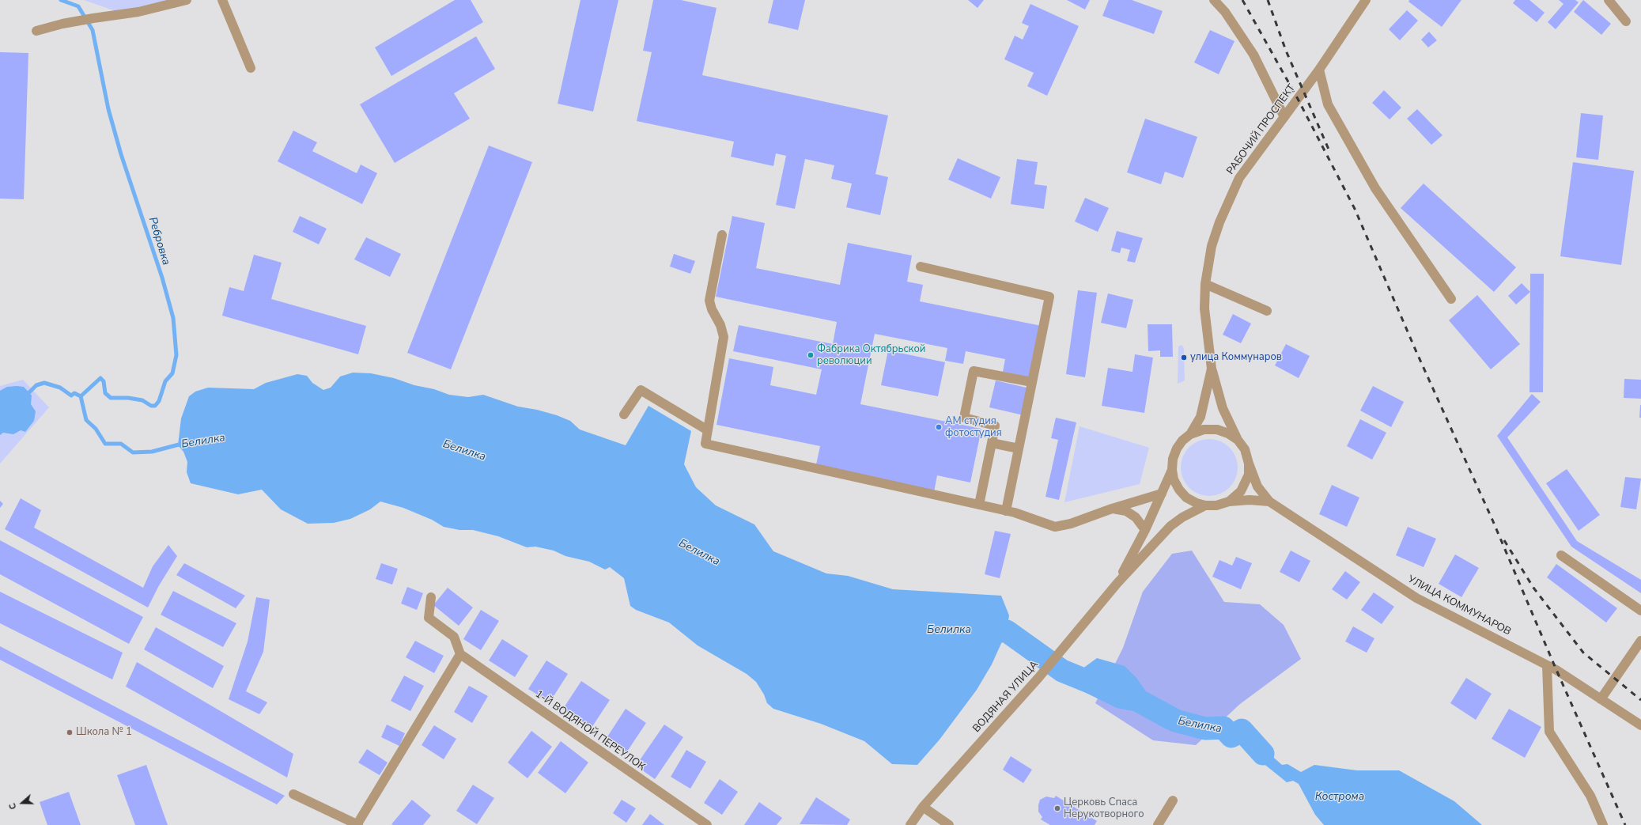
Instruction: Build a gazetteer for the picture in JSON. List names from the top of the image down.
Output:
{
  "streets": {
    "street": [
      "РАБОЧИЙ ПРОСПЕКТ",
      "УЛИЦА КОММУНАРОВ",
      "ВОДЯНАЯ УЛИЦА",
      "1-Й ВОДЯНОЙ ПЕРЕУЛОК"
    ]
  },
  "water": ["Ребровка", "Белилка", "Кострома"],
  "places": [
    "Фабрика Октябрьской революции",
    "улица Коммунаров",
    "АМ студия фотостудия",
    "Школа № 1",
    "Церковь Спаса Нерукотворного"
  ],
  "north": "left"
}
